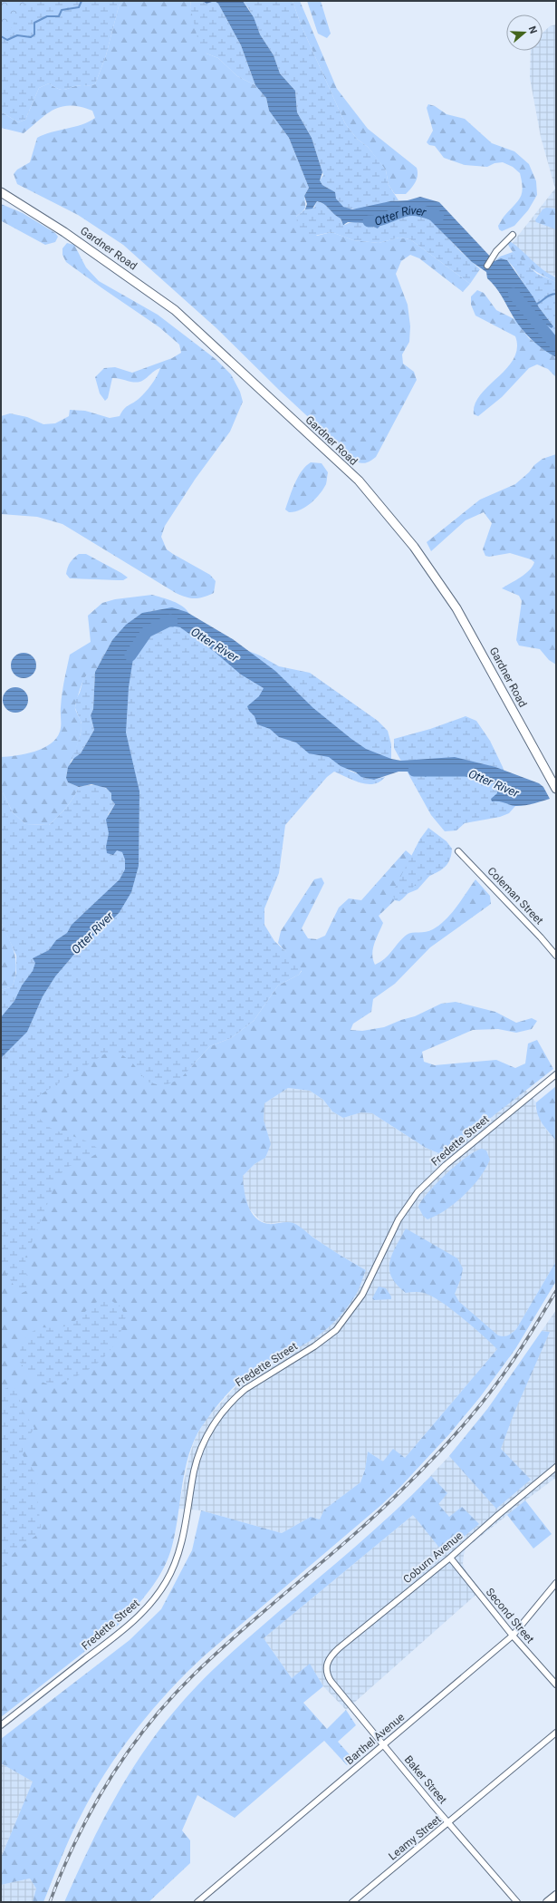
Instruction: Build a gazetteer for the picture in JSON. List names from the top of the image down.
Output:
{
  "streets": {
    "main road": ["Gardner Road"],
    "street": [
      "Coleman Street",
      "Fredette Street",
      "Coburn Avenue",
      "Second Street",
      "Barthel Avenue",
      "Baker Street",
      "Leamy Street"
    ]
  },
  "crossings": [
    ["Coburn Avenue", "Second Street"],
    ["Coburn Avenue", "Baker Street"],
    ["Second Street", "Barthel Avenue"],
    ["Barthel Avenue", "Baker Street"],
    ["Baker Street", "Leamy Street"]
  ],
  "water": ["Otter River"],
  "north": "right"
}
